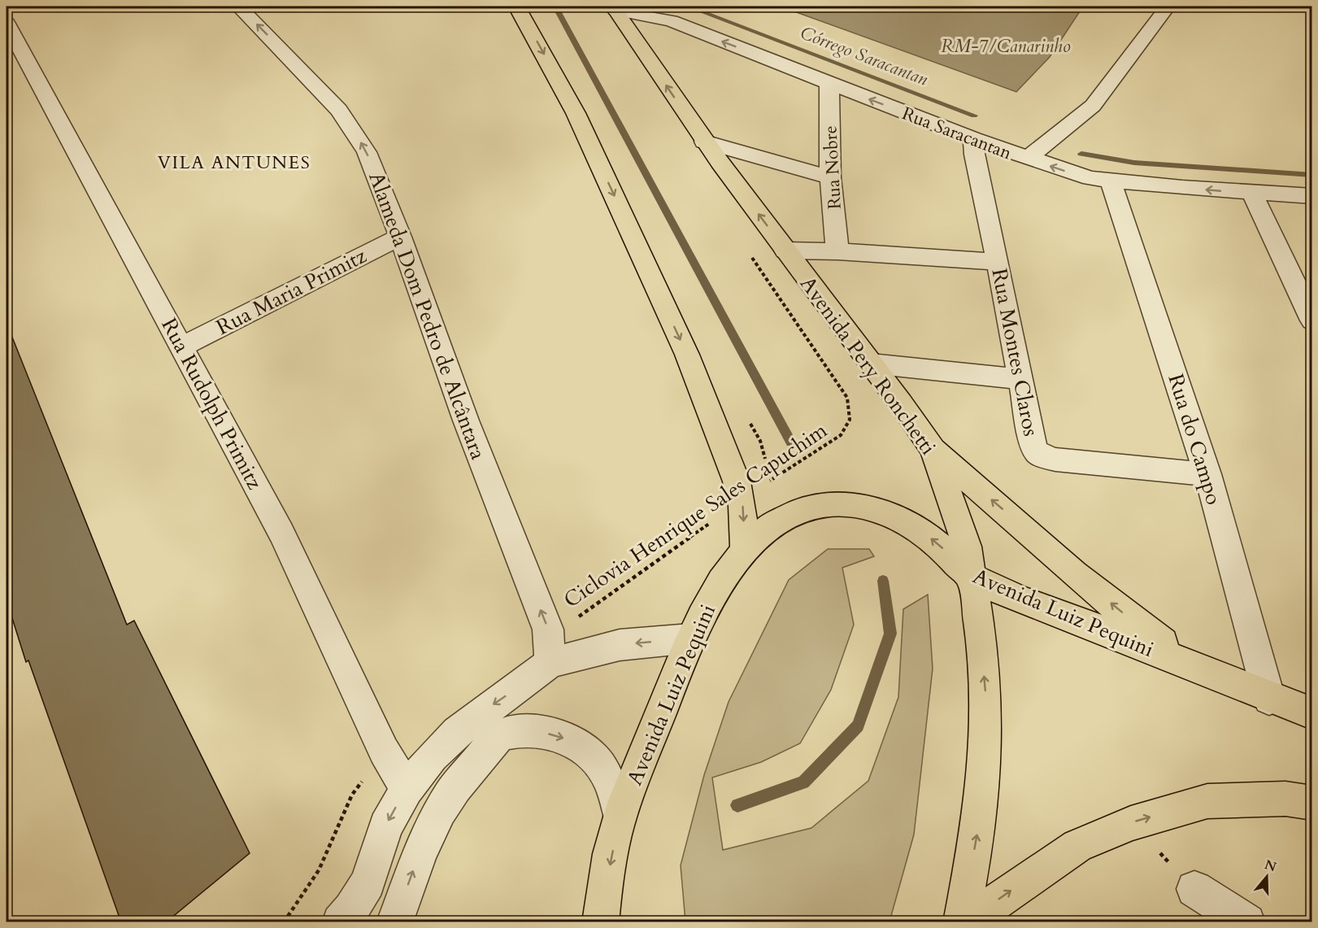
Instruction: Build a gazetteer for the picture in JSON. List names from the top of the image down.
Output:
{
  "streets": {
    "main road": ["Avenida Pery Ronchetti", "Avenida Luiz Pequini"],
    "street": [
      "Rua Saracantan",
      "Rua Nobre",
      "Rua Maria Primitz",
      "Alameda Dom Pedro de Alcântara",
      "Rua Montes Claros",
      "Rua Rudolph Primitz",
      "Rua do Campo"
    ],
    "path": ["Ciclovia Henrique Sales Capuchim"]
  },
  "crossings": [
    ["Rua Saracantan", "Rua Nobre"],
    ["Rua Saracantan", "Rua Montes Claros"],
    ["Rua Saracantan", "Avenida Pery Ronchetti"],
    ["Rua Saracantan", "Rua do Campo"],
    ["Rua Maria Primitz", "Alameda Dom Pedro de Alcântara"],
    ["Rua Maria Primitz", "Rua Rudolph Primitz"],
    ["Alameda Dom Pedro de Alcântara", "Ciclovia Henrique Sales Capuchim"],
    ["Rua Montes Claros", "Rua do Campo"],
    ["Avenida Pery Ronchetti", "Avenida Luiz Pequini"],
    ["Rua do Campo", "Avenida Luiz Pequini"]
  ],
  "one_way": ["Alameda Dom Pedro de Alcântara"],
  "districts": ["VILA ANTUNES"],
  "water": ["RM-7/Canarinho", "Córrego Saracantan"],
  "north": "top"
}
